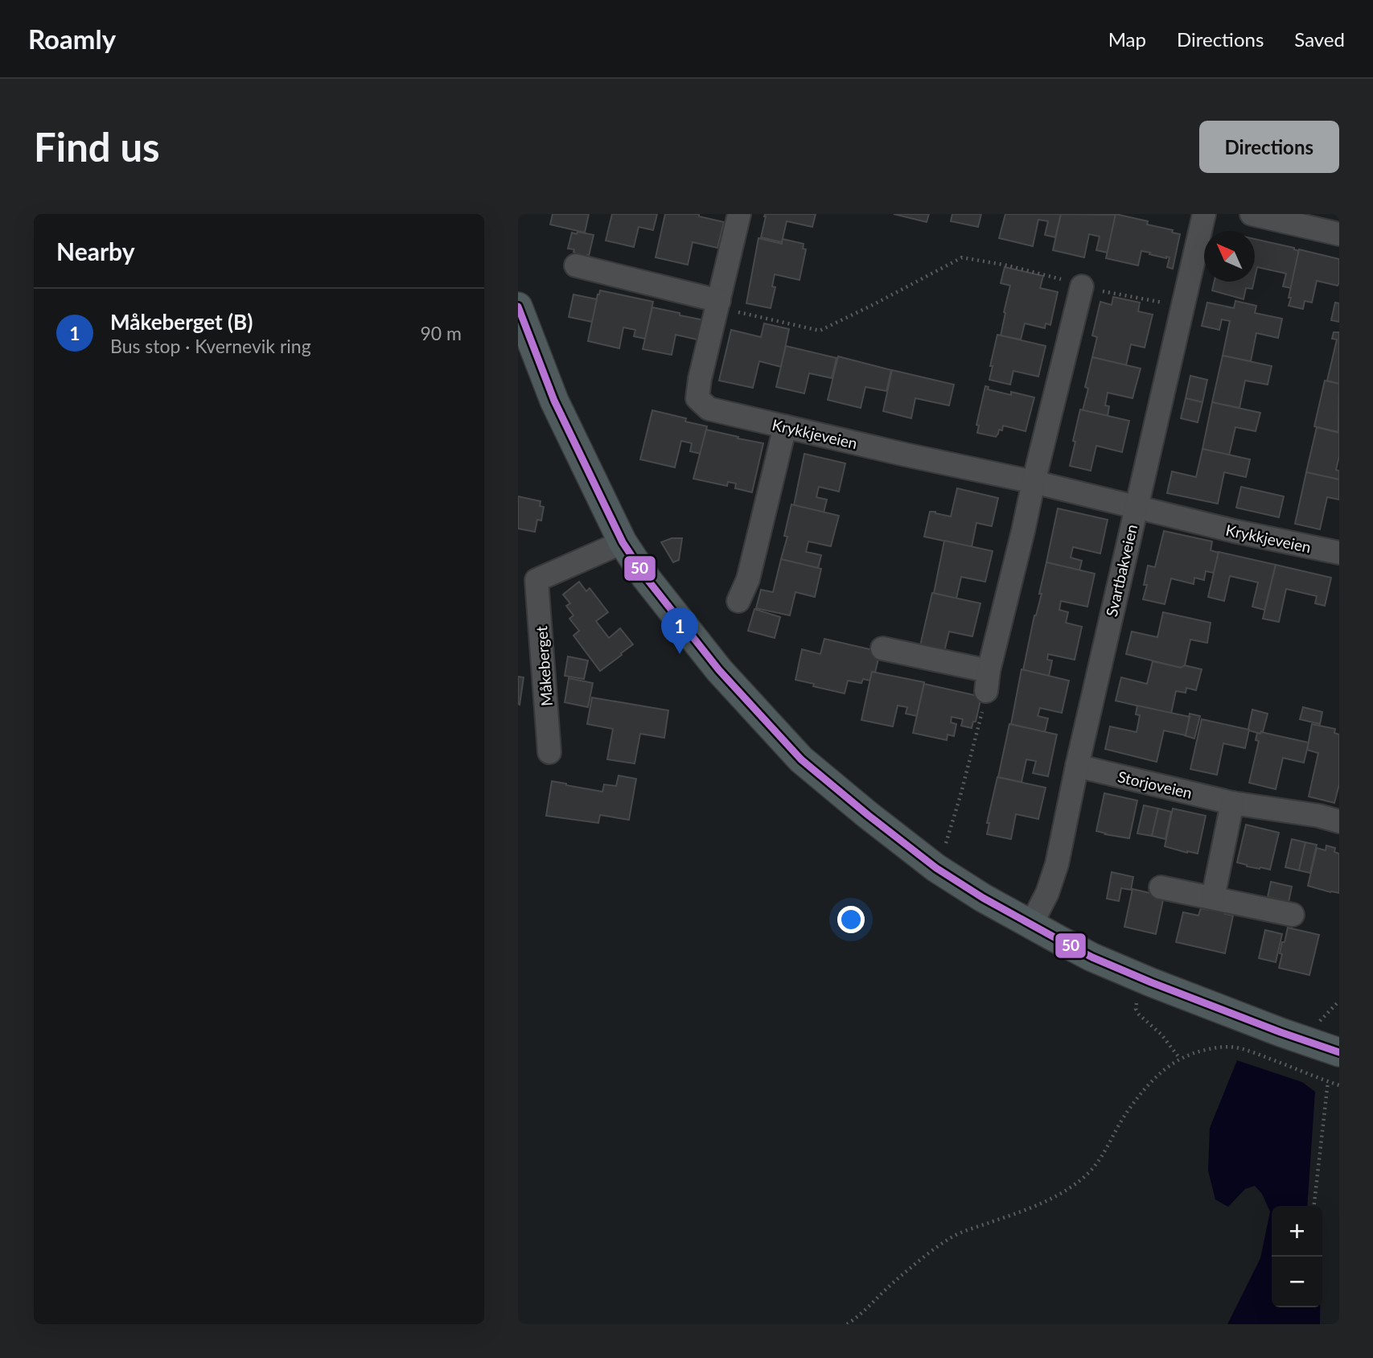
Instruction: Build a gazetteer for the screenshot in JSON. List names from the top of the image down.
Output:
{
  "streets": {
    "street": [
      "Krykkjeveien",
      "Svartbakveien",
      "Måkeberget",
      "Storjoveien"
    ]
  },
  "crossings": [
    ["Krykkjeveien", "Svartbakveien"],
    ["Svartbakveien", "Storjoveien"]
  ],
  "lines": ["transit line 50"],
  "north": "top left",
  "page": {
    "header": "Roamly",
    "nav": ["Map", "Directions", "Saved"],
    "buttons": "Directions",
    "title": "Find us",
    "heading": "Nearby",
    "list": [
      {
        "mark": "1",
        "name": "Måkeberget (B)",
        "note": "Bus stop · Kvernevik ring",
        "value": "90 m"
      }
    ],
    "pins": "1",
    "map_buttons": ["+", "−"]
  }
}
